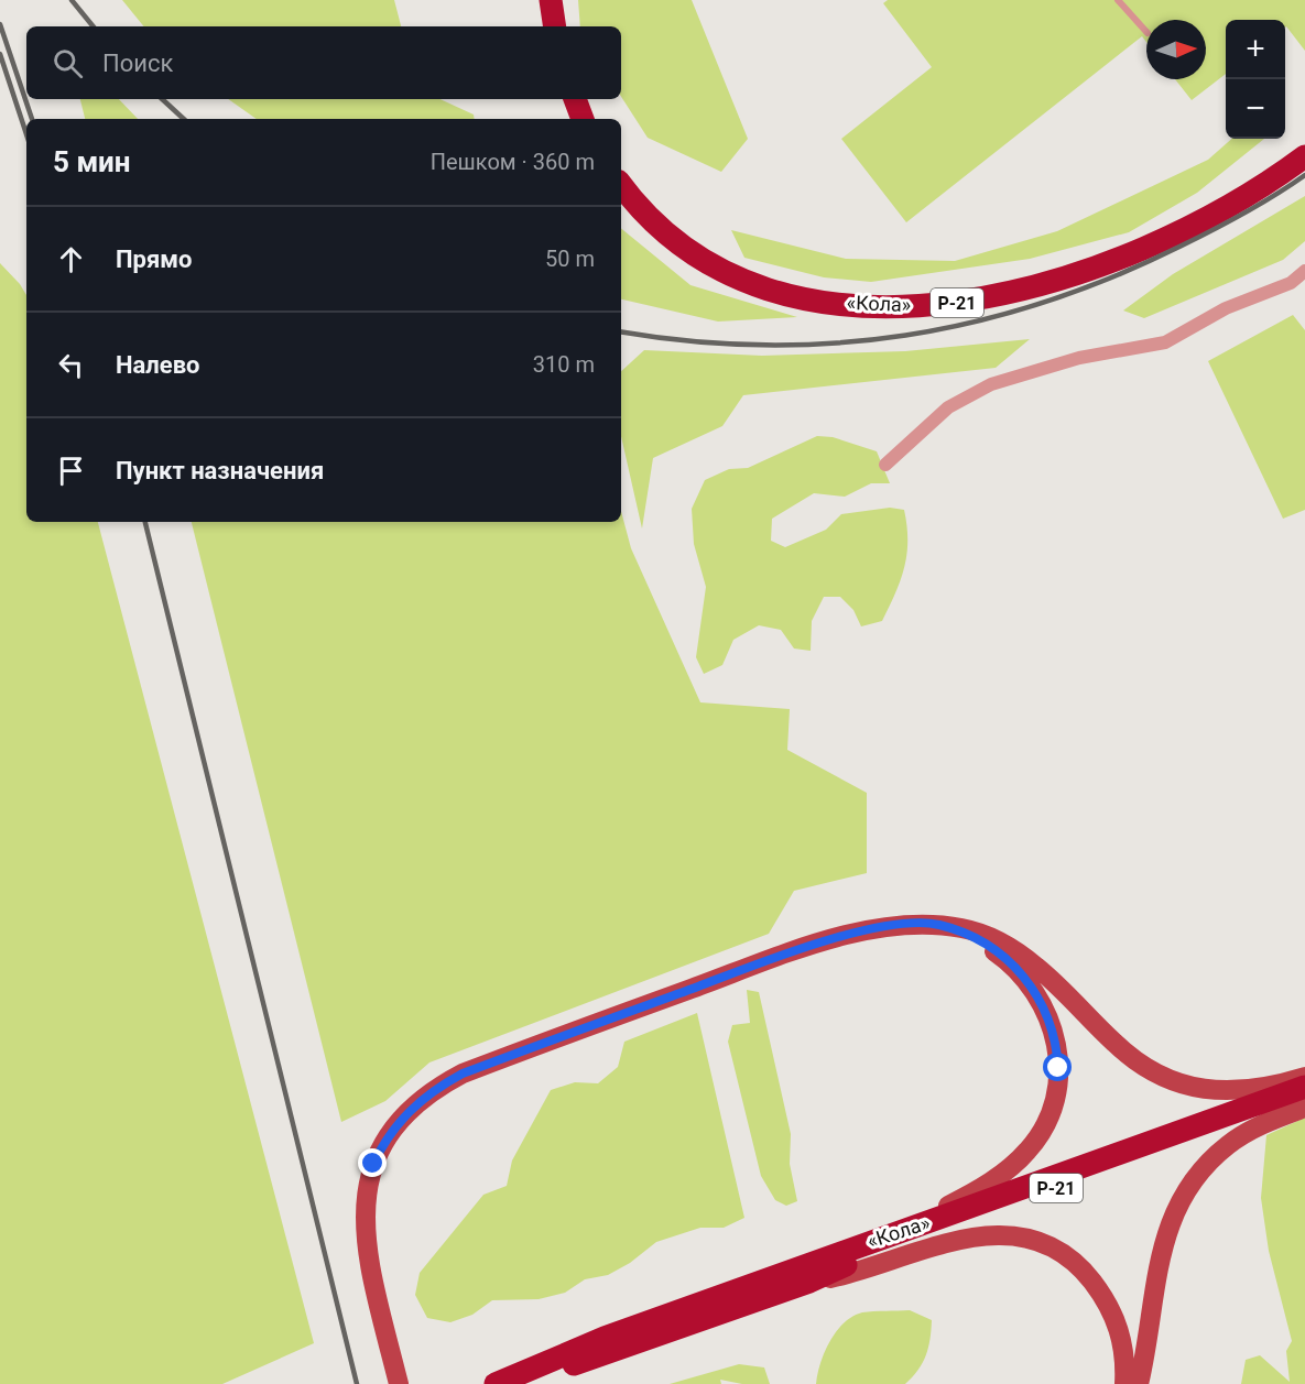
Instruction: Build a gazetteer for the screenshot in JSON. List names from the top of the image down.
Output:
{
  "streets": {
    "highway": ["Р-21", "«Кола»"]
  },
  "north": "right",
  "page": {
    "map_buttons": ["+", "−"],
    "search": "Поиск",
    "heading": ["5 мин", "Пешком · 360 m"],
    "list": [
      ["Прямо", "50 m"],
      ["Налево", "310 m"],
      "Пункт назначения"
    ]
  }
}
